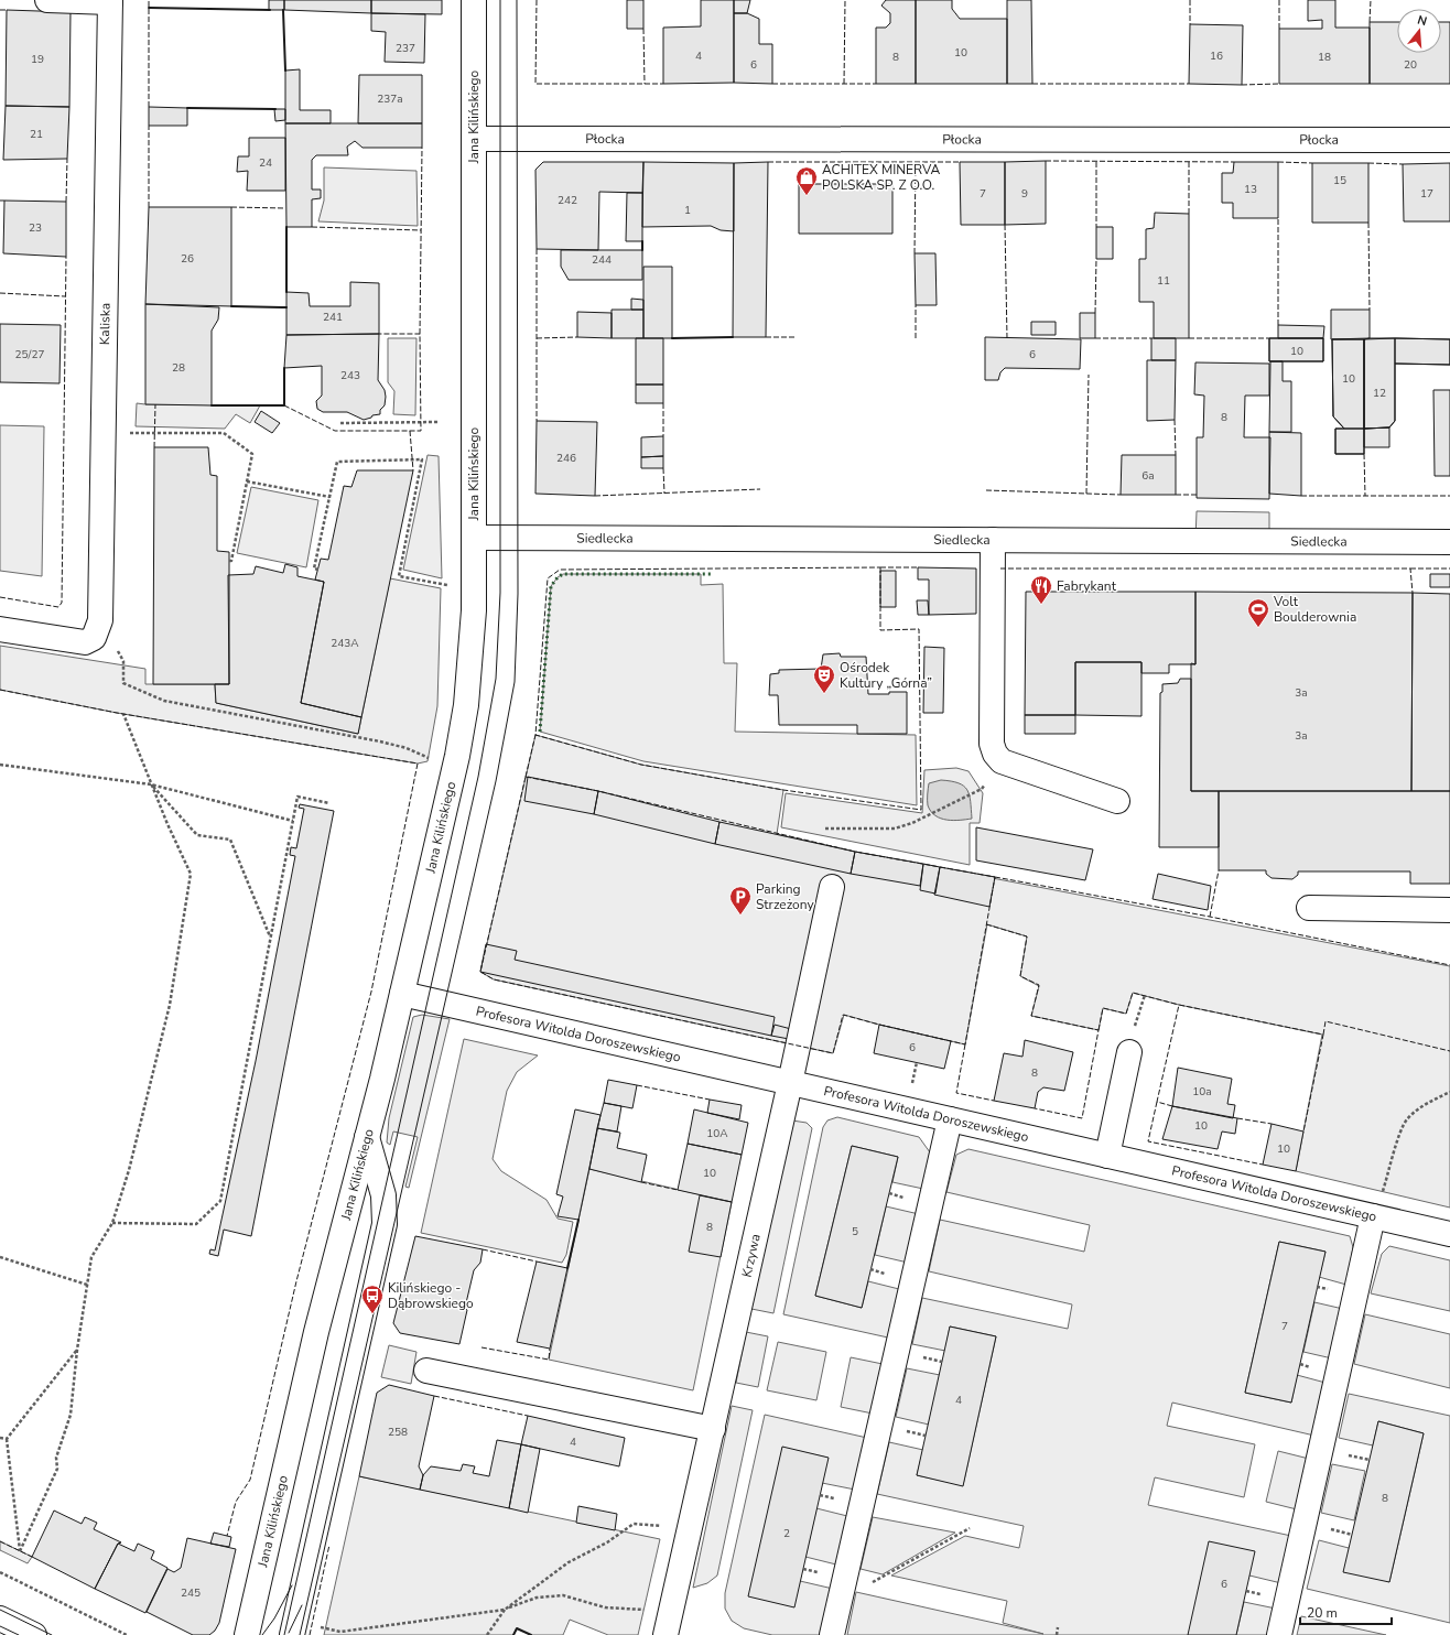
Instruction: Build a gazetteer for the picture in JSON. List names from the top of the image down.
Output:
{
  "streets": {
    "street": [
      "Jana Kilińskiego",
      "Płocka",
      "Kaliska",
      "Siedlecka",
      "Profesora Witolda Doroszewskiego",
      "Krzywa"
    ]
  },
  "crossings": [
    ["Jana Kilińskiego", "Płocka"],
    ["Jana Kilińskiego", "Siedlecka"],
    ["Jana Kilińskiego", "Profesora Witolda Doroszewskiego"],
    ["Profesora Witolda Doroszewskiego", "Krzywa"]
  ],
  "places": {
    "shop": ["ACHITEX MINERVA POLSKA SP. Z O.O."],
    "restaurant": ["Fabrykant"],
    "sports": ["Volt Boulderownia"],
    "theatre": ["Ośrodek Kultury „Górna”"],
    "parking": ["Parking Strzeżony"],
    "bus stop": ["Kilińskiego - Dąbrowskiego"]
  },
  "house_numbers": [
    "237",
    "10",
    "4",
    "16",
    "8",
    "18",
    "19",
    "6",
    "20",
    "237a",
    "21",
    "24",
    "15",
    "13",
    "7",
    "9",
    "17",
    "242",
    "1",
    "23",
    "26",
    "244",
    "11",
    "241",
    "10",
    "25/27",
    "6",
    "28",
    "243",
    "10",
    "12",
    "8",
    "246",
    "6a",
    "243A",
    "3a",
    "3a",
    "6",
    "8",
    "10a",
    "10",
    "10A",
    "10",
    "10",
    "8",
    "5",
    "7",
    "4",
    "258",
    "4",
    "8",
    "2",
    "6",
    "245"
  ],
  "scale_bar": "20 m",
  "north": "top"
}
